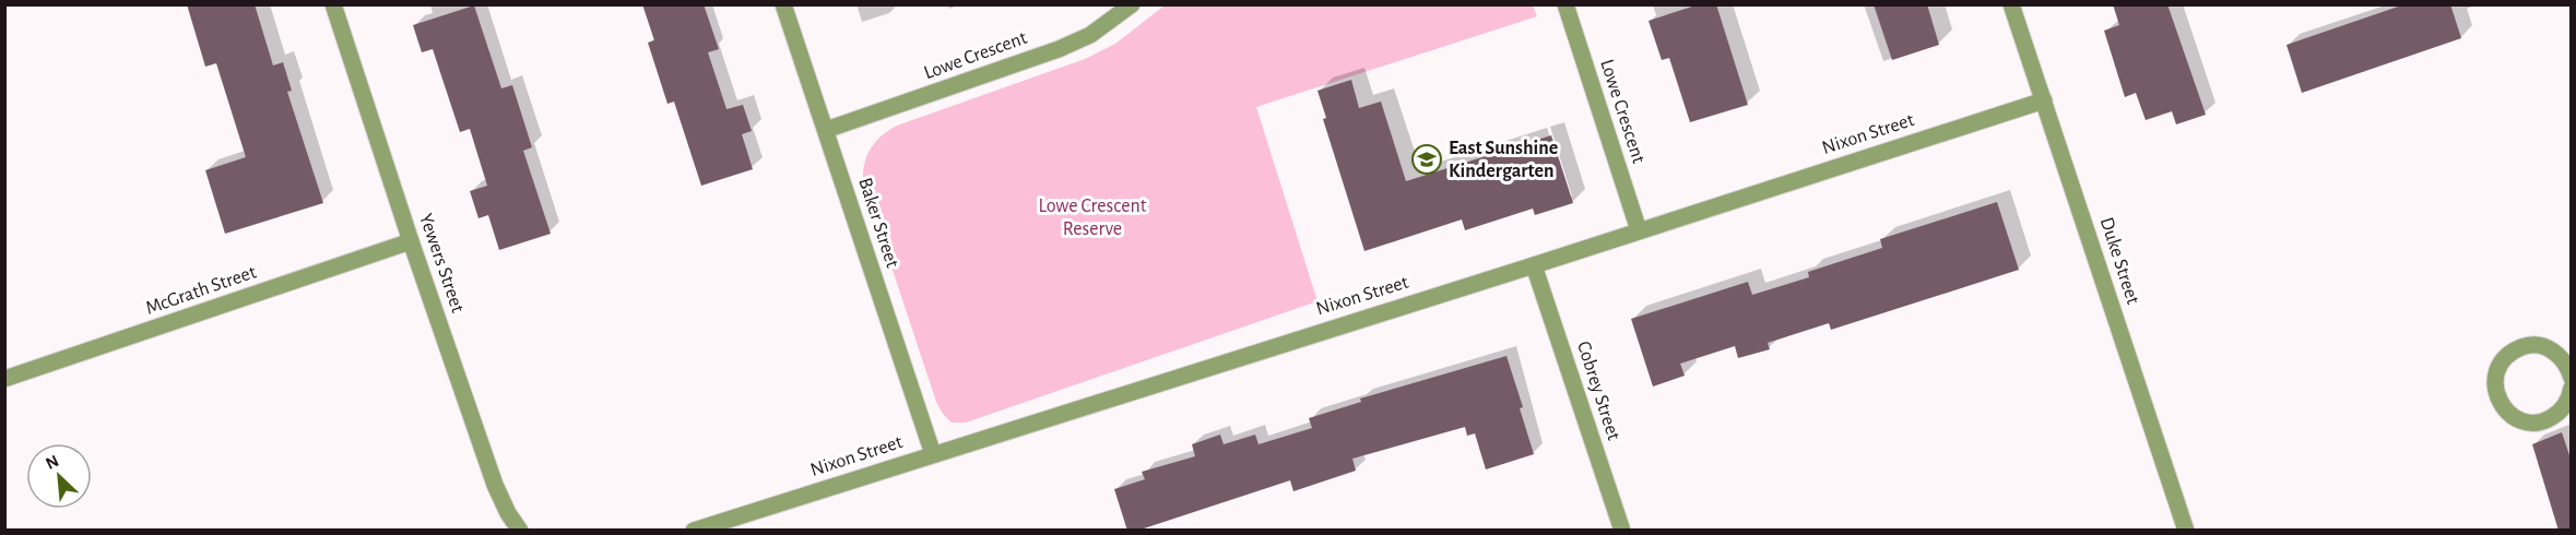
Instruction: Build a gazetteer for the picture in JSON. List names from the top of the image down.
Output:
{
  "streets": {
    "street": [
      "Lowe Crescent",
      "Nixon Street",
      "Baker Street",
      "Duke Street",
      "Yewers Street",
      "McGrath Street",
      "Cobrey Street"
    ]
  },
  "crossings": [
    ["Lowe Crescent", "Nixon Street"],
    ["Lowe Crescent", "Baker Street"],
    ["Nixon Street", "Baker Street"],
    ["Nixon Street", "Duke Street"],
    ["Nixon Street", "Cobrey Street"],
    ["Yewers Street", "McGrath Street"]
  ],
  "parks": ["Lowe Crescent Reserve"],
  "places": {
    "school or university": ["East Sunshine Kindergarten"]
  },
  "north": "top left"
}
